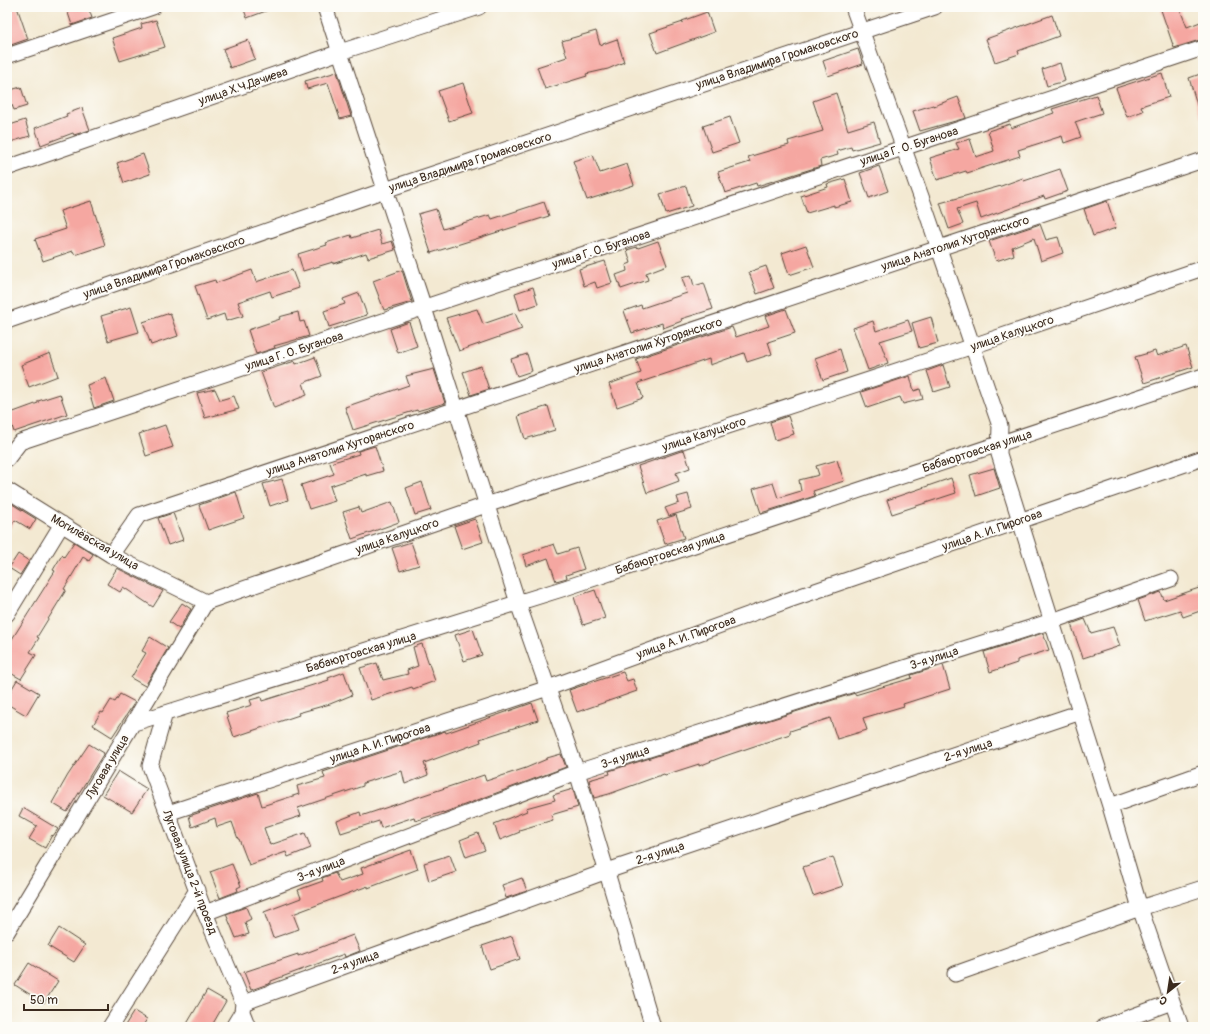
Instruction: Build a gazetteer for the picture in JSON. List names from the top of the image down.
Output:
{
  "streets": {
    "street": [
      "улица Владимира Громаковского",
      "улица Х.Ч.Дачиева",
      "улица Г. О. Буганова",
      "улица Анатолия Хуторянского",
      "улица Калуцкого",
      "Бабаюртовская улица",
      "улица А. И. Пирогова",
      "Могилёвская улица",
      "3-я улица",
      "2-я улица",
      "Луговая улица",
      "Луговая улица 2-й проезд"
    ]
  },
  "crossings": [
    ["улица Анатолия Хуторянского", "Могилёвская улица"],
    ["улица Калуцкого", "Могилёвская улица"],
    ["улица Калуцкого", "Луговая улица"],
    ["Бабаюртовская улица", "Луговая улица"],
    ["Бабаюртовская улица", "Луговая улица 2-й проезд"],
    ["улица А. И. Пирогова", "Луговая улица 2-й проезд"],
    ["Могилёвская улица", "Луговая улица"],
    ["3-я улица", "Луговая улица 2-й проезд"],
    ["2-я улица", "Луговая улица 2-й проезд"]
  ],
  "scale_bar": "50 m",
  "north": "bottom left"
}
